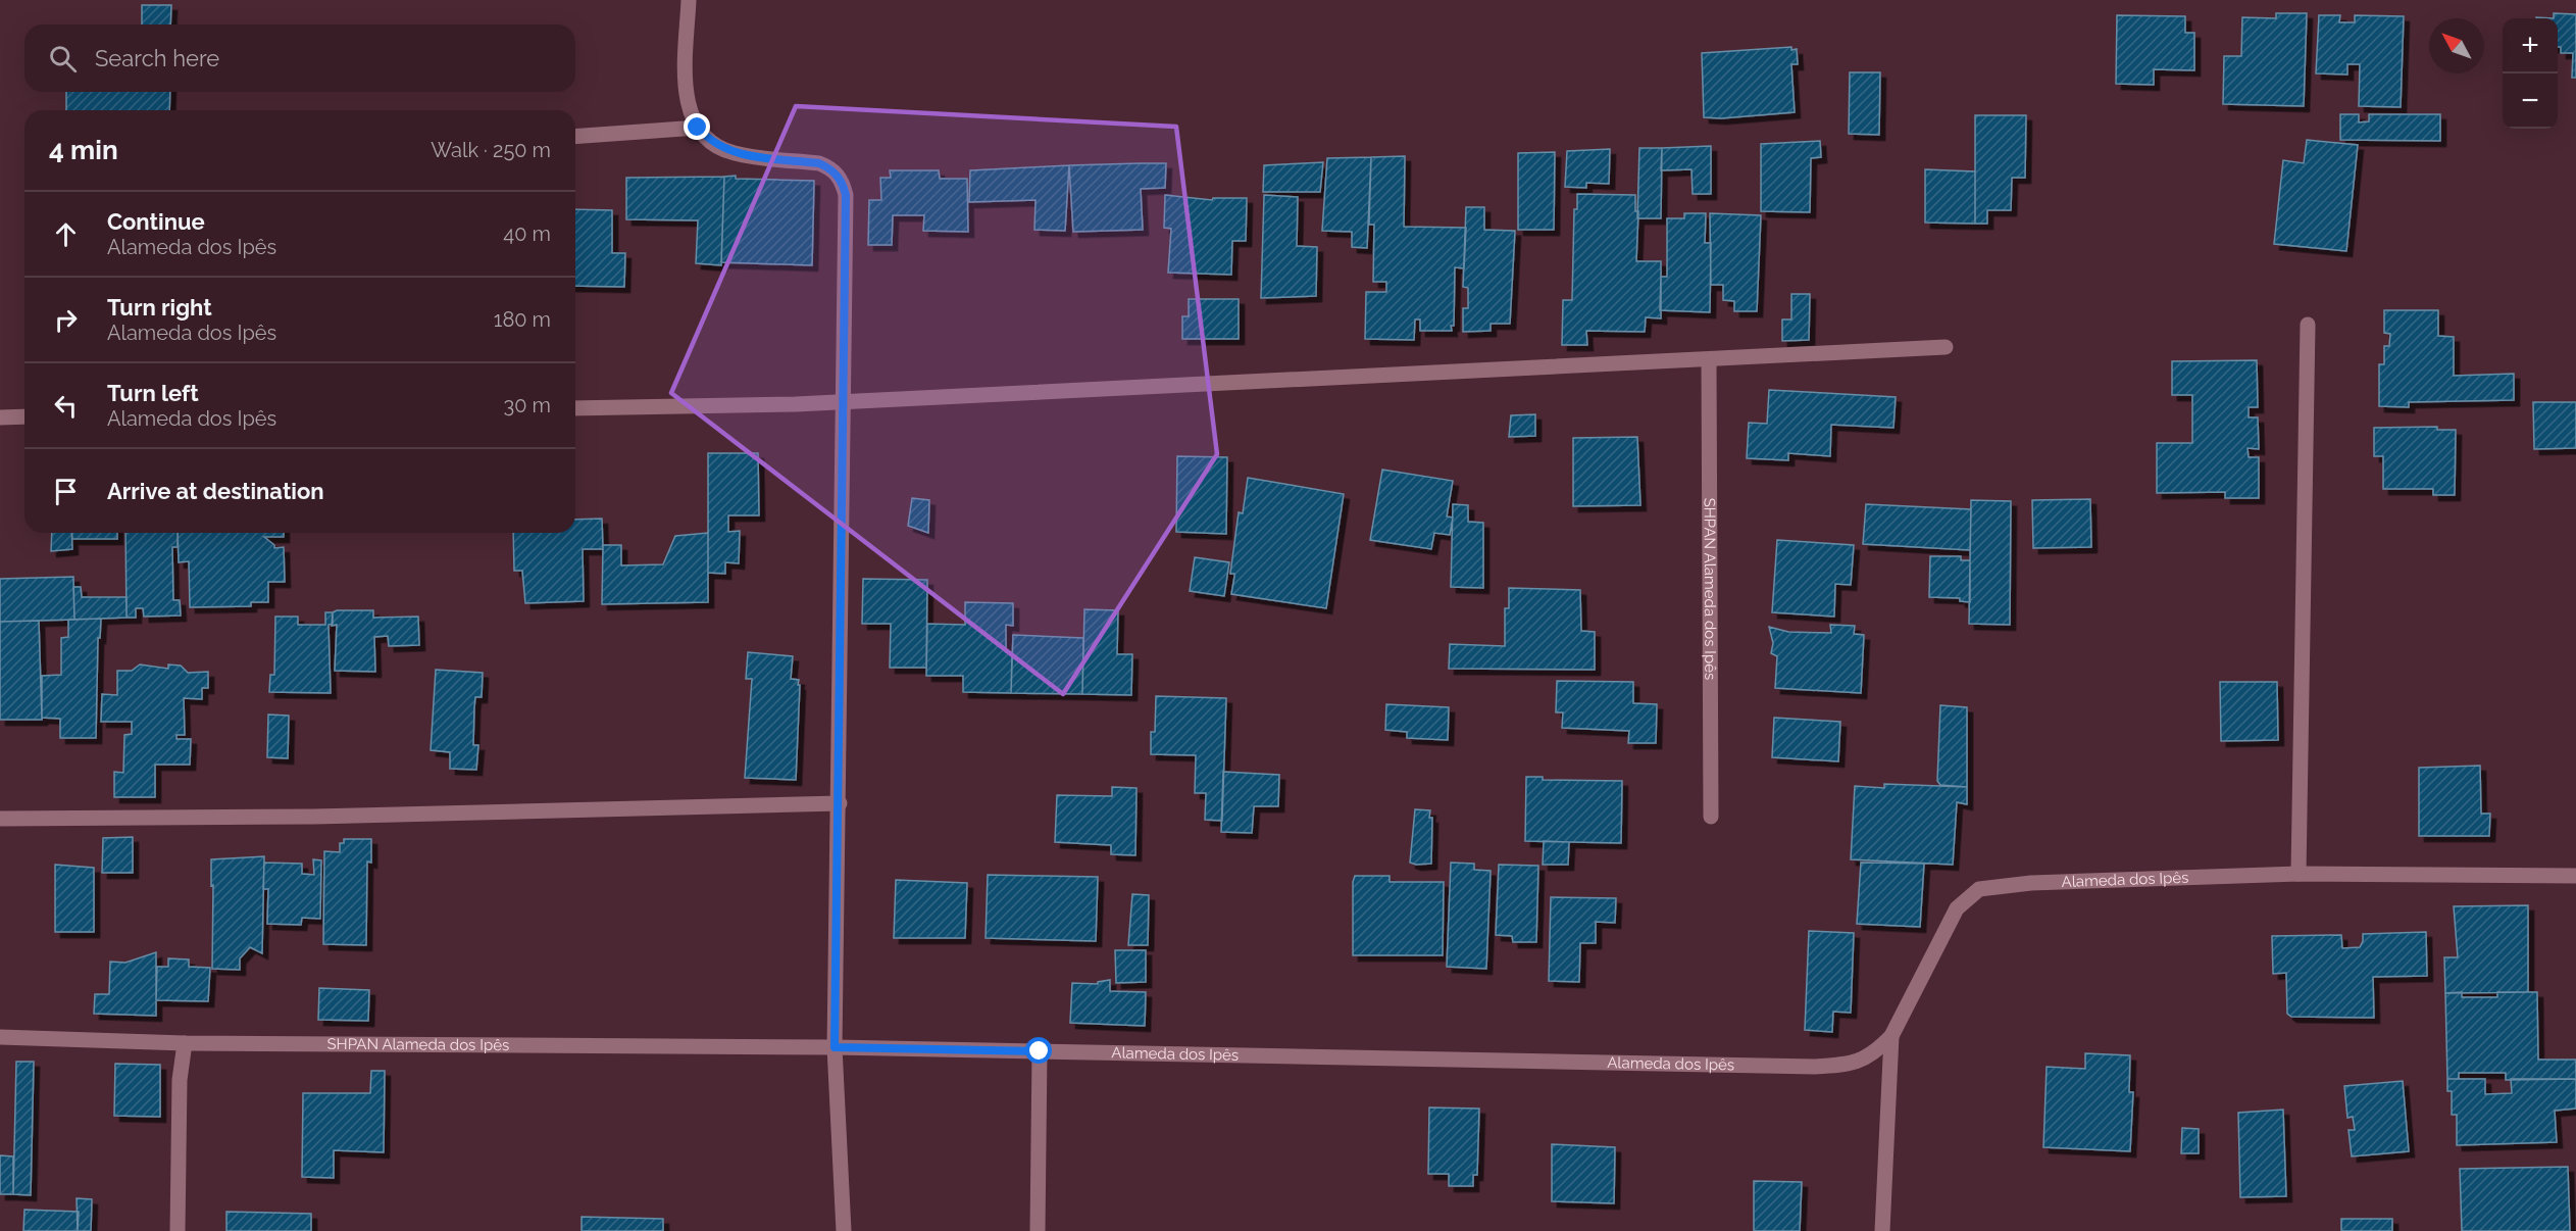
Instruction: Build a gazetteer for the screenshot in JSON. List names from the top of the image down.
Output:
{
  "streets": {
    "street": ["SHPAN Alameda dos Ipês", "Alameda dos Ipês"]
  },
  "crossings": [
    ["SHPAN Alameda dos Ipês", "Alameda dos Ipês"]
  ],
  "north": "top left",
  "page": {
    "map_buttons": ["+", "−"],
    "search": "Search here",
    "heading": ["4 min", "Walk · 250 m"],
    "list": [
      ["Continue", "Alameda dos Ipês", "40 m"],
      ["Turn right", "Alameda dos Ipês", "180 m"],
      ["Turn left", "Alameda dos Ipês", "30 m"],
      "Arrive at destination"
    ]
  }
}
